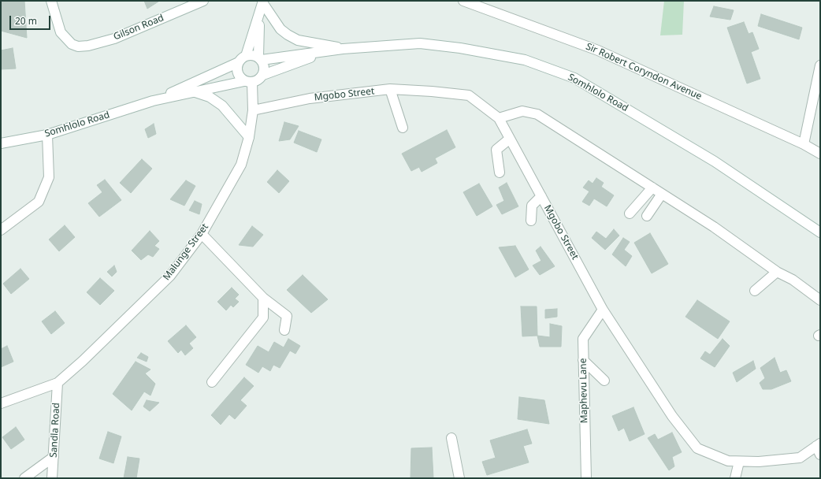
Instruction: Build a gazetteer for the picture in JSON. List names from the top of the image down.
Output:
{
  "streets": {
    "street": [
      "Gilson Road",
      "Sir Robert Coryndon Avenue",
      "Somhlolo Road",
      "Mgobo Street",
      "Malunge Street",
      "Maphevu Lane",
      "Sandla Road"
    ]
  },
  "crossings": [
    ["Somhlolo Road", "Malunge Street"],
    ["Mgobo Street", "Malunge Street"],
    ["Mgobo Street", "Maphevu Lane"],
    ["Malunge Street", "Sandla Road"]
  ],
  "scale_bar": "20 m"
}
